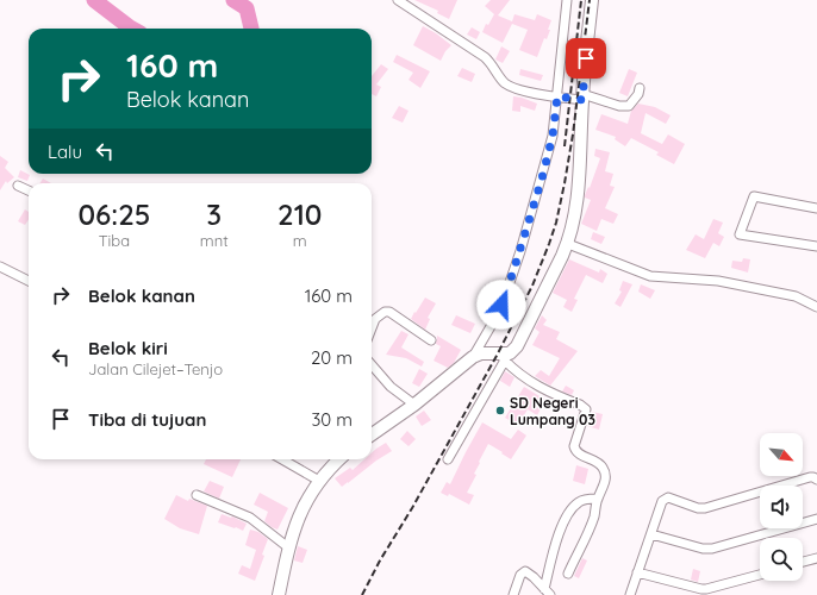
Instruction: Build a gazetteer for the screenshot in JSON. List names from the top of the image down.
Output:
{
  "places": ["SD Negeri Lumpang 03"],
  "north": "bottom right",
  "page": {
    "turn": ["160 m", "Belok kanan"],
    "then": "Lalu",
    "eta": [
      "06:25",
      "Tiba",
      "3",
      "mnt",
      "210",
      "m"
    ],
    "list": [
      {
        "name": "Belok kanan",
        "value": "160 m"
      },
      {
        "name": "Belok kiri",
        "note": "Jalan Cilejet–Tenjo",
        "value": "20 m"
      },
      {
        "name": "Tiba di tujuan",
        "value": "30 m"
      }
    ]
  }
}
